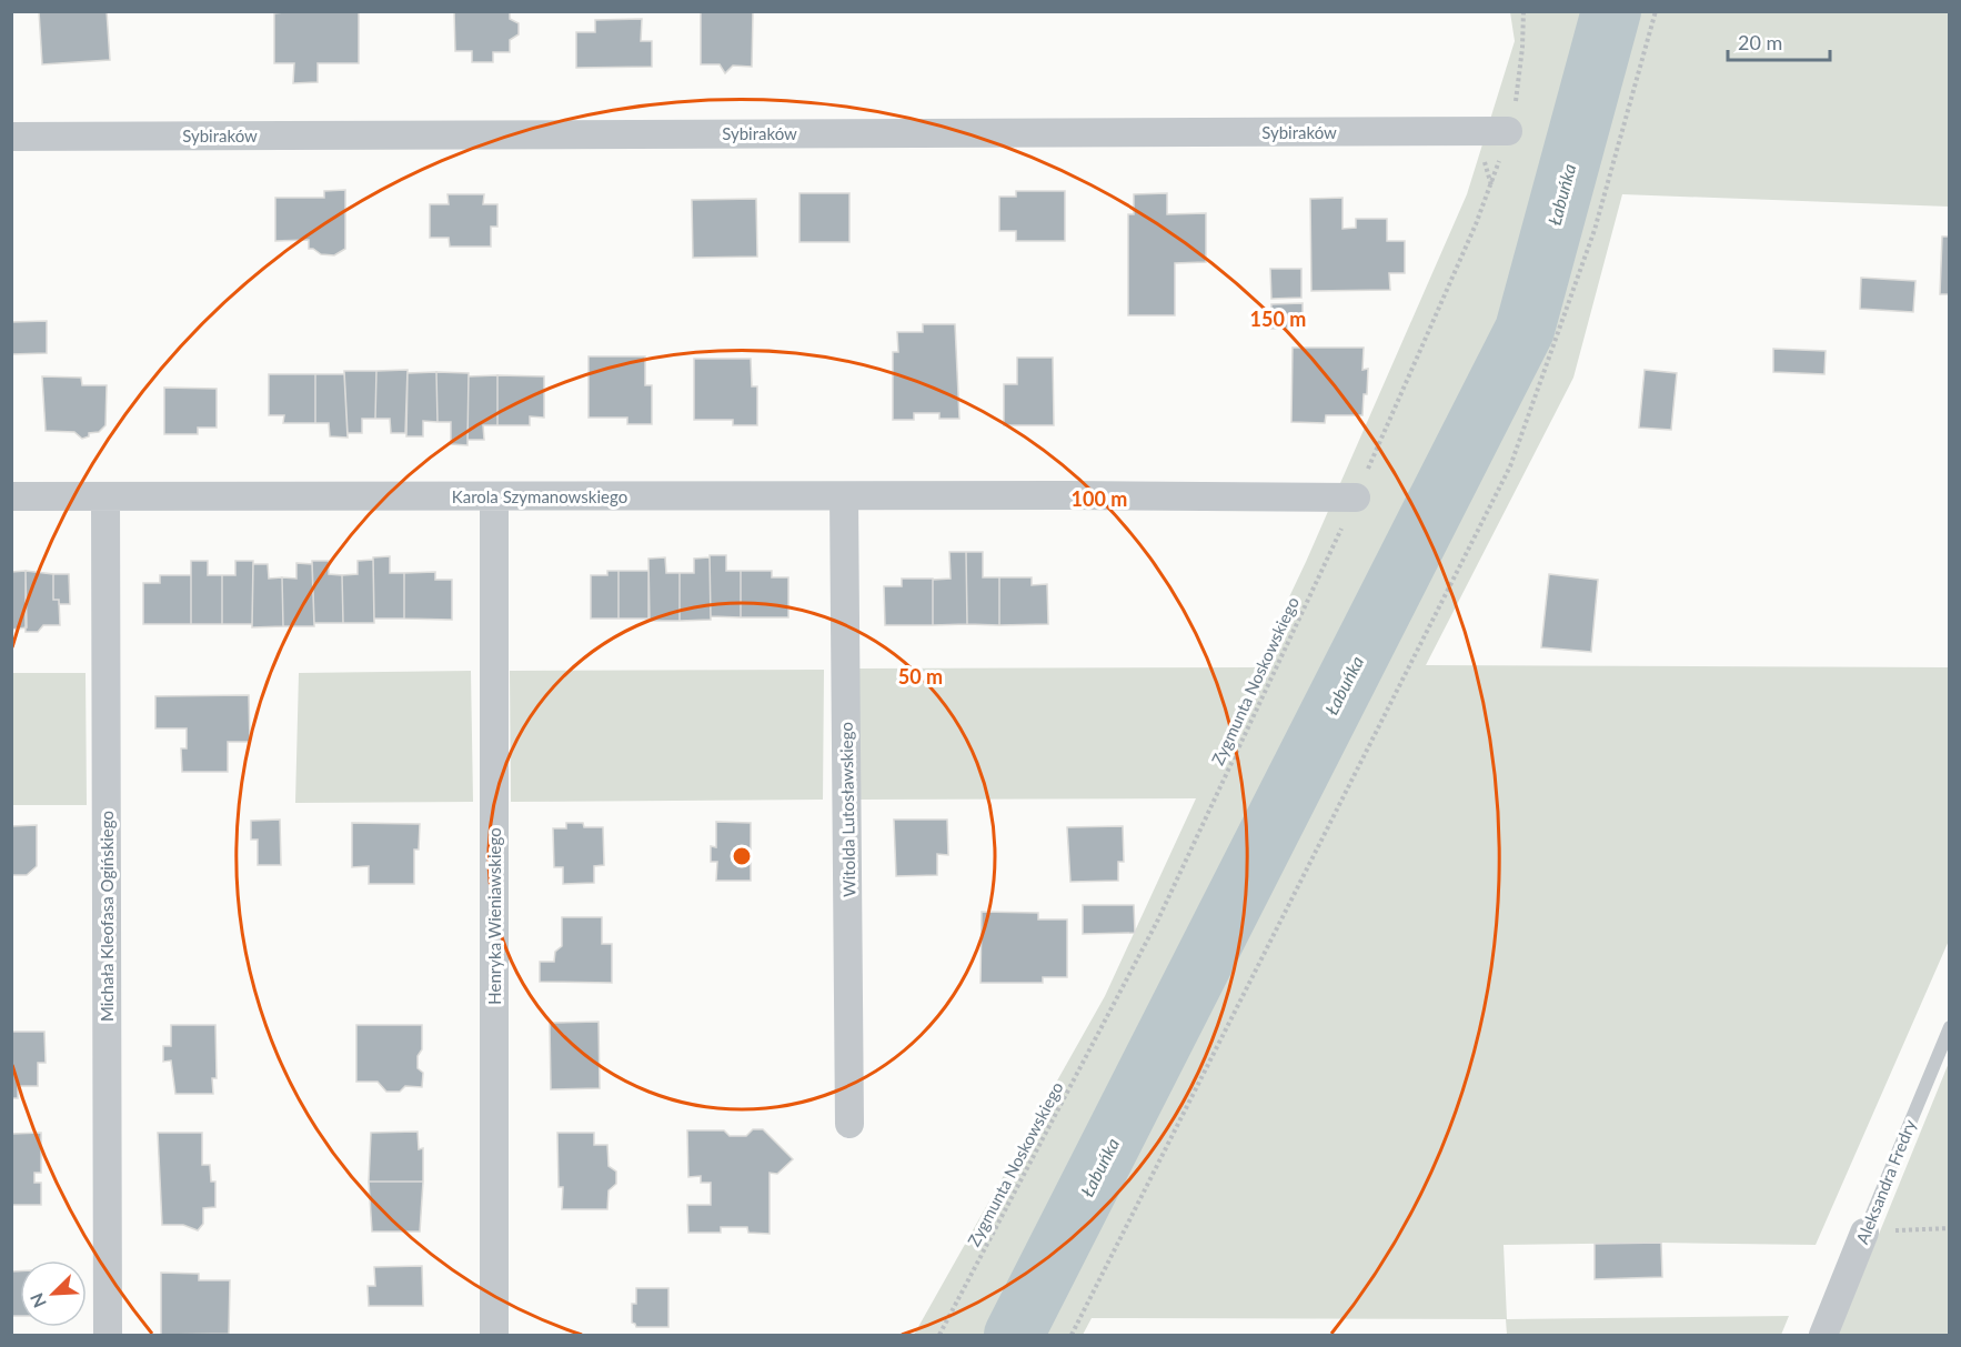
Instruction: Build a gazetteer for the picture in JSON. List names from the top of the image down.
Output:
{
  "streets": {
    "street": [
      "Sybiraków",
      "Karola Szymanowskiego",
      "Witolda Lutosławskiego",
      "Michała Kleofasa Ogińskiego",
      "Henryka Wieniawskiego",
      "Aleksandra Fredry"
    ],
    "path": ["Zygmunta Noskowskiego"]
  },
  "crossings": [
    ["Sybiraków", "Zygmunta Noskowskiego"],
    ["Karola Szymanowskiego", "Zygmunta Noskowskiego"],
    ["Karola Szymanowskiego", "Witolda Lutosławskiego"],
    ["Karola Szymanowskiego", "Michała Kleofasa Ogińskiego"],
    ["Karola Szymanowskiego", "Henryka Wieniawskiego"]
  ],
  "water": ["Łabuńka"],
  "scale_bar": "20 m",
  "north": "bottom left",
  "rings": ["150 m", "100 m", "50 m"]
}
